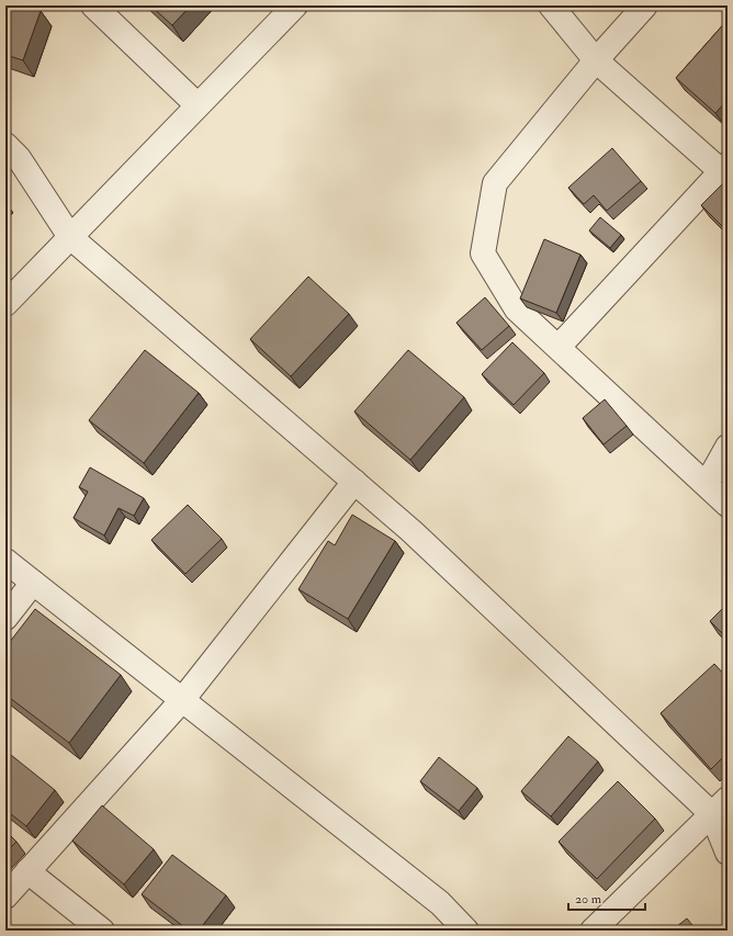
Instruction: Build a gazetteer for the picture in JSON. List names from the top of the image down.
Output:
{
  "scale_bar": "20 m"
}
